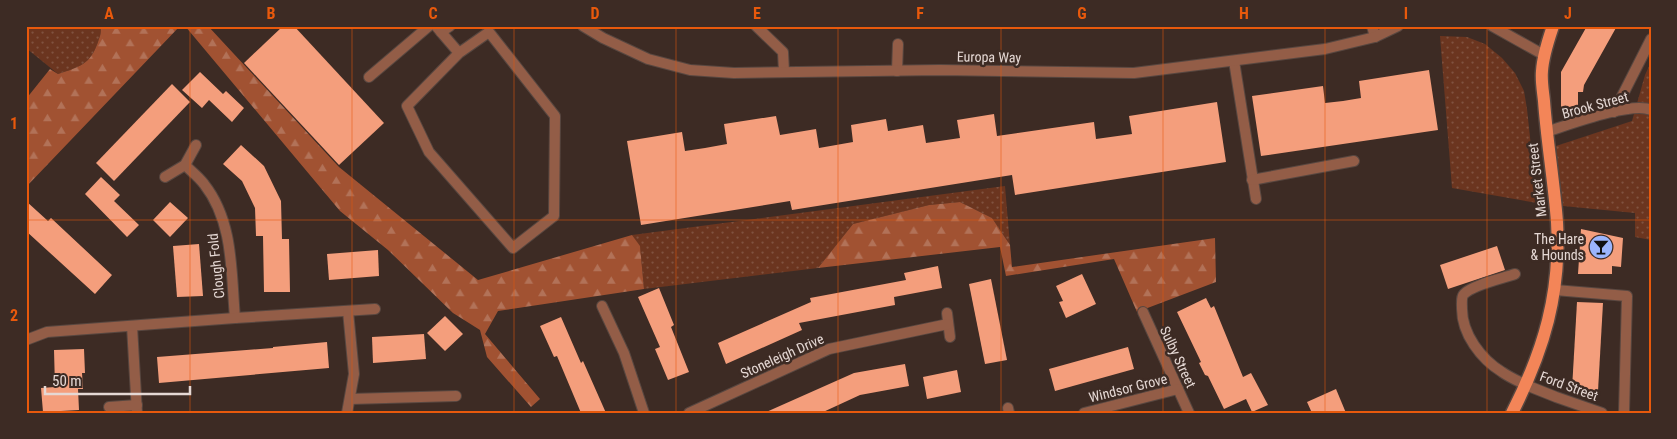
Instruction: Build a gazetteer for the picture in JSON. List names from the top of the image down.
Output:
{
  "streets": {
    "main road": ["Market Street"],
    "street": [
      "Europa Way",
      "Brook Street",
      "Clough Fold",
      "Stoneleigh Drive",
      "Sulby Street",
      "Ford Street",
      "Windsor Grove"
    ]
  },
  "crossings": [
    ["Brook Street", "Market Street"],
    ["Market Street", "Ford Street"],
    ["Sulby Street", "Windsor Grove"]
  ],
  "places": {
    "bar": ["The Hare & Hounds"]
  },
  "scale_bar": "50 m",
  "grid": {
    "columns": [
      "A",
      "B",
      "C",
      "D",
      "E",
      "F",
      "G",
      "H",
      "I",
      "J"
    ],
    "rows": ["1", "2"]
  }
}
